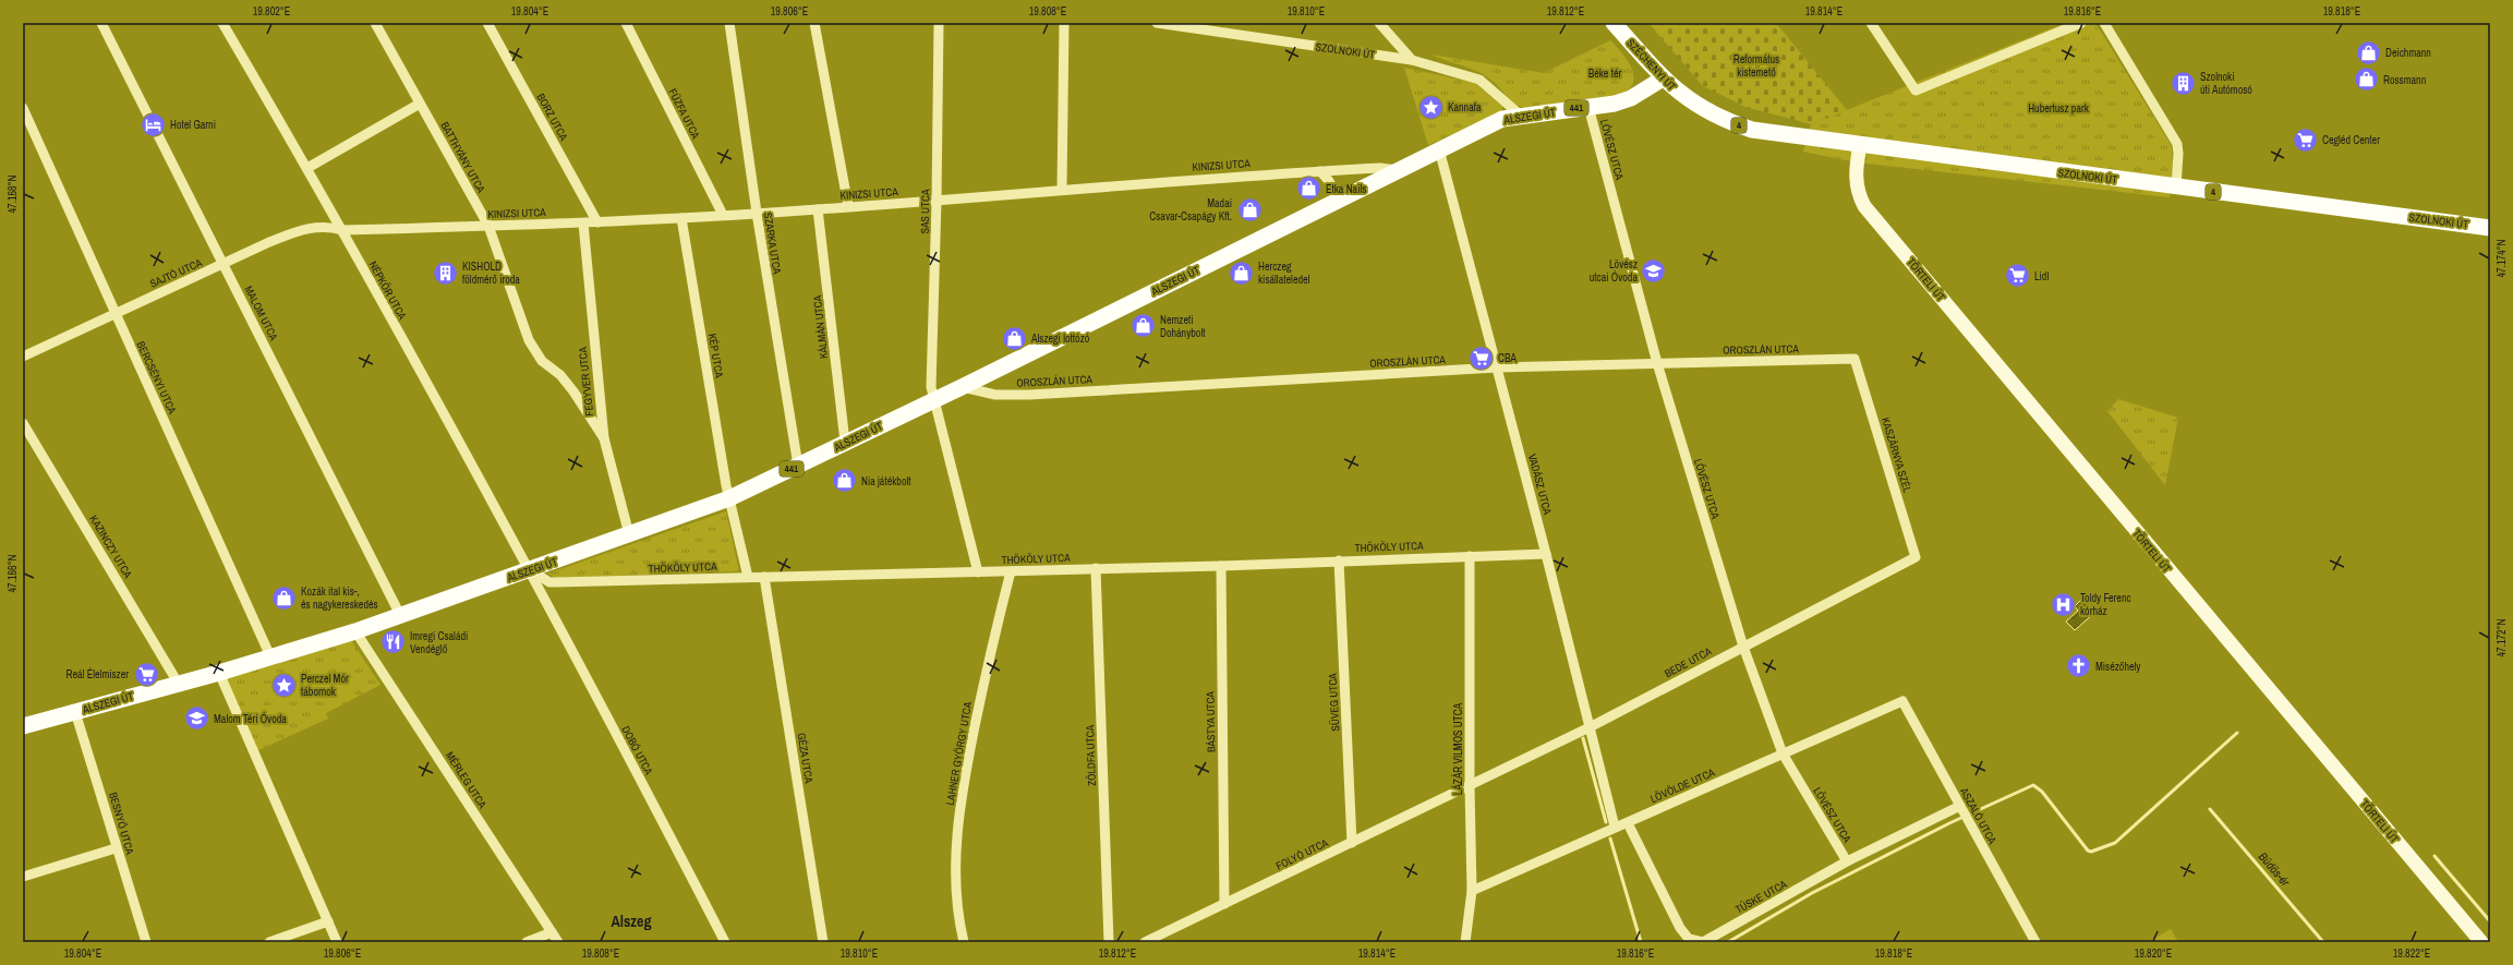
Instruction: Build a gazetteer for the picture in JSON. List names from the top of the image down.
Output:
{
  "streets": {
    "main road": [
      "SZOLNOKI ÚT",
      "SZÉCHENYI ÚT",
      "441",
      "ALSZEGI ÚT",
      "4",
      "TÖRTELI ÚT"
    ],
    "street": [
      "FŰZFA UTCA",
      "BORZ UTCA",
      "LÖVÉSZ UTCA",
      "BATTHYÁNY UTCA",
      "KINIZSI UTCA",
      "SAS UTCA",
      "SZARKA UTCA",
      "SAJTÓ UTCA",
      "NÉPKÖR UTCA",
      "MALOM UTCA",
      "KÁLMÁN UTCA",
      "OROSZLÁN UTCA",
      "KÉP UTCA",
      "BERCSÉNYI UTCA",
      "FEGYVER UTCA",
      "KASZÁRNYA SZÉL",
      "VADÁSZ UTCA",
      "KAZINCZY UTCA",
      "THÖKÖLY UTCA",
      "BEDE UTCA",
      "SÜVEG UTCA",
      "BÁSTYA UTCA",
      "LÁZÁR VILMOS UTCA",
      "DOBÓ UTCA",
      "LAHNER GYÖRGY UTCA",
      "ZÖLDFA UTCA",
      "GÉZA UTCA",
      "MÉRLEG UTCA",
      "LÖVÖLDE UTCA",
      "ASZALÓ UTCA",
      "BESNYŐ UTCA",
      "FOLYÓ UTCA",
      "TÜSKE UTCA"
    ]
  },
  "crossings": [
    ["SZOLNOKI ÚT", "SZÉCHENYI ÚT"],
    ["SZOLNOKI ÚT", "ALSZEGI ÚT"],
    ["SZOLNOKI ÚT", "TÖRTELI ÚT"],
    ["SZÉCHENYI ÚT", "ALSZEGI ÚT"],
    ["FŰZFA UTCA", "KINIZSI UTCA"],
    ["ALSZEGI ÚT", "LÖVÉSZ UTCA"],
    ["ALSZEGI ÚT", "KINIZSI UTCA"],
    ["ALSZEGI ÚT", "SAS UTCA"],
    ["ALSZEGI ÚT", "SZARKA UTCA"],
    ["ALSZEGI ÚT", "NÉPKÖR UTCA"],
    ["ALSZEGI ÚT", "MALOM UTCA"],
    ["ALSZEGI ÚT", "KÁLMÁN UTCA"],
    ["ALSZEGI ÚT", "OROSZLÁN UTCA"],
    ["ALSZEGI ÚT", "KÉP UTCA"],
    ["ALSZEGI ÚT", "BERCSÉNYI UTCA"],
    ["ALSZEGI ÚT", "FEGYVER UTCA"],
    ["ALSZEGI ÚT", "VADÁSZ UTCA"],
    ["ALSZEGI ÚT", "KAZINCZY UTCA"],
    ["ALSZEGI ÚT", "THÖKÖLY UTCA"],
    ["ALSZEGI ÚT", "DOBÓ UTCA"],
    ["ALSZEGI ÚT", "MÉRLEG UTCA"],
    ["ALSZEGI ÚT", "BESNYŐ UTCA"],
    ["BORZ UTCA", "KINIZSI UTCA"],
    ["LÖVÉSZ UTCA", "OROSZLÁN UTCA"],
    ["LÖVÉSZ UTCA", "BEDE UTCA"],
    ["LÖVÉSZ UTCA", "LÖVÖLDE UTCA"],
    ["LÖVÉSZ UTCA", "TÜSKE UTCA"],
    ["BATTHYÁNY UTCA", "KINIZSI UTCA"],
    ["BATTHYÁNY UTCA", "FEGYVER UTCA"],
    ["KINIZSI UTCA", "SAS UTCA"],
    ["KINIZSI UTCA", "SZARKA UTCA"],
    ["KINIZSI UTCA", "SAJTÓ UTCA"],
    ["KINIZSI UTCA", "NÉPKÖR UTCA"],
    ["KINIZSI UTCA", "KÁLMÁN UTCA"],
    ["KINIZSI UTCA", "KÉP UTCA"],
    ["KINIZSI UTCA", "FEGYVER UTCA"],
    ["SAS UTCA", "THÖKÖLY UTCA"],
    ["SAJTÓ UTCA", "NÉPKÖR UTCA"],
    ["SAJTÓ UTCA", "MALOM UTCA"],
    ["SAJTÓ UTCA", "BERCSÉNYI UTCA"],
    ["NÉPKÖR UTCA", "THÖKÖLY UTCA"],
    ["NÉPKÖR UTCA", "DOBÓ UTCA"],
    ["OROSZLÁN UTCA", "KASZÁRNYA SZÉL"],
    ["OROSZLÁN UTCA", "VADÁSZ UTCA"],
    ["KASZÁRNYA SZÉL", "BEDE UTCA"],
    ["VADÁSZ UTCA", "THÖKÖLY UTCA"],
    ["VADÁSZ UTCA", "BEDE UTCA"],
    ["VADÁSZ UTCA", "LÖVÖLDE UTCA"],
    ["THÖKÖLY UTCA", "SÜVEG UTCA"],
    ["THÖKÖLY UTCA", "BÁSTYA UTCA"],
    ["THÖKÖLY UTCA", "LÁZÁR VILMOS UTCA"],
    ["THÖKÖLY UTCA", "DOBÓ UTCA"],
    ["THÖKÖLY UTCA", "LAHNER GYÖRGY UTCA"],
    ["THÖKÖLY UTCA", "ZÖLDFA UTCA"],
    ["THÖKÖLY UTCA", "GÉZA UTCA"],
    ["BEDE UTCA", "LÁZÁR VILMOS UTCA"],
    ["BEDE UTCA", "FOLYÓ UTCA"],
    ["SÜVEG UTCA", "FOLYÓ UTCA"],
    ["BÁSTYA UTCA", "FOLYÓ UTCA"],
    ["LÁZÁR VILMOS UTCA", "LÖVÖLDE UTCA"],
    ["LÁZÁR VILMOS UTCA", "FOLYÓ UTCA"],
    ["LÖVÖLDE UTCA", "ASZALÓ UTCA"],
    ["LÖVÖLDE UTCA", "TÜSKE UTCA"],
    ["ASZALÓ UTCA", "TÜSKE UTCA"]
  ],
  "districts": ["Alszeg"],
  "water": ["Büdös-ér"],
  "parks": ["Református kistemető", "Béke tér", "Hubertusz park"],
  "places": {
    "shop": [
      "Deichmann",
      "Rossmann",
      "Etka Nails",
      "Madai Csavar-Csapágy Kft.",
      "Herczeg kisállateledel",
      "Nemzeti Dohánybolt",
      "Alszegi lottózó",
      "Nia játékbolt",
      "Kozák ital kis-, és nagykereskedés"
    ],
    "building": ["Szolnoki úti Autómosó", "KISHOLD földmérő iroda"],
    "place": ["Kannafa", "Perczel Mór tábornok"],
    "hotel": ["Hotel Garni"],
    "supermarket": [
      "Cegléd Center",
      "Lidl",
      "CBA",
      "Reál Élelmiszer"
    ],
    "school or university": ["Lövész utcai Óvoda", "Malom Téri Óvoda"],
    "hospital": ["Toldy Ferenc kórház"],
    "restaurant": ["Imregi Családi Vendéglő"],
    "church": ["Misézőhely"]
  },
  "coordinates": [
    "19.802°E",
    "19.804°E",
    "19.806°E",
    "19.808°E",
    "19.810°E",
    "19.812°E",
    "19.814°E",
    "19.816°E",
    "19.818°E",
    "47.168°N",
    "47.174°N",
    "47.166°N",
    "47.172°N",
    "19.820°E",
    "19.822°E"
  ]
}
